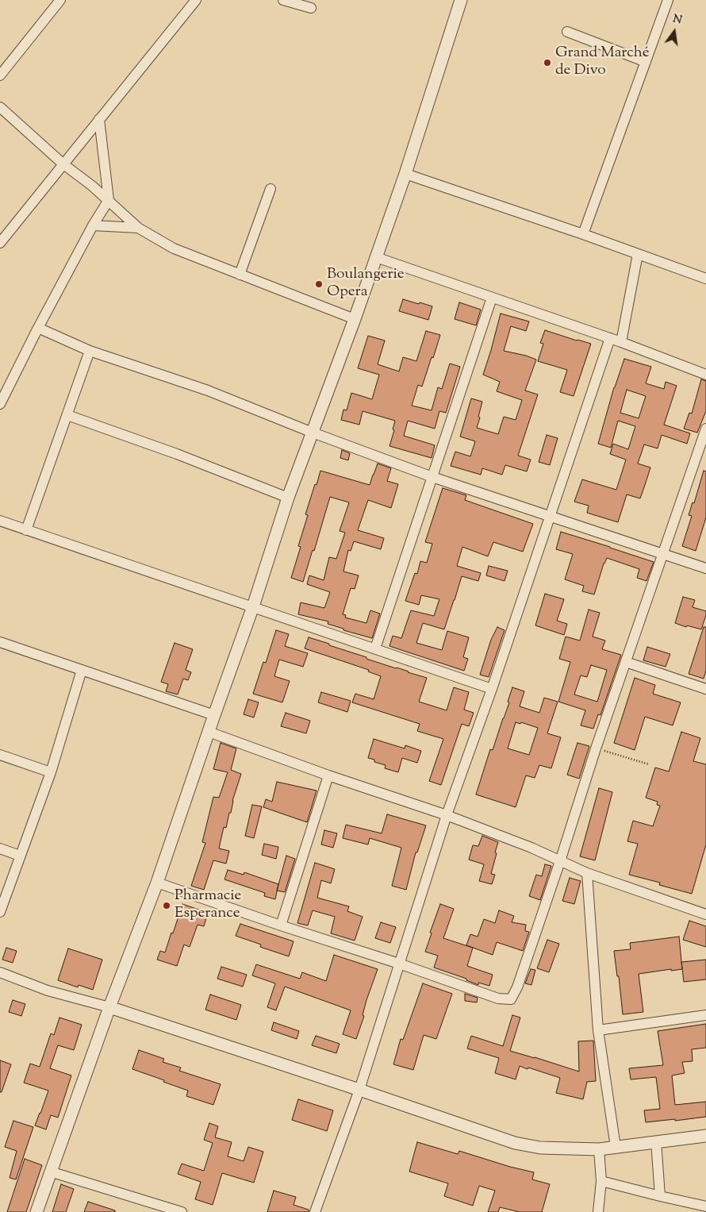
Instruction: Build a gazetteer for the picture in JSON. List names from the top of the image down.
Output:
{
  "places": ["Grand Marché de Divo", "Boulangerie Opera", "Pharmacie Esperance"],
  "north": "top"
}
